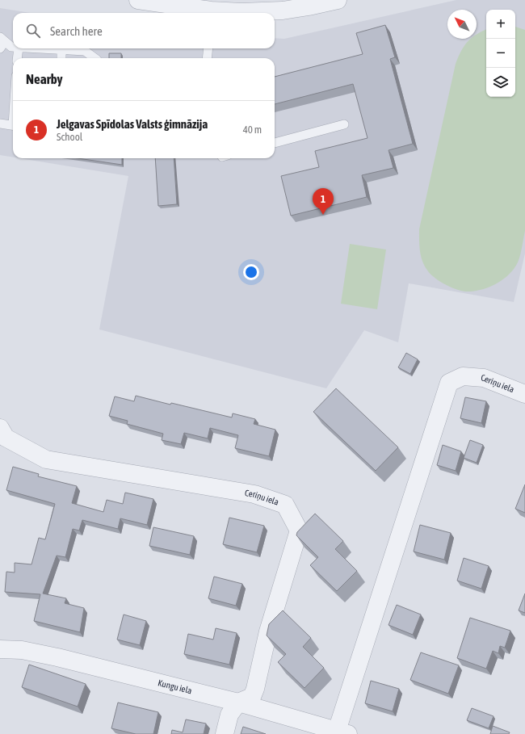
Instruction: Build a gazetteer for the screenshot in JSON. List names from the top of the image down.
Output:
{
  "streets": {
    "street": ["Ceriņu iela", "Kungu iela"]
  },
  "crossings": [
    ["Ceriņu iela", "Kungu iela"]
  ],
  "north": "top left",
  "page": {
    "map_buttons": ["+", "−"],
    "search": "Search here",
    "heading": "Nearby",
    "list": [
      {
        "mark": "1",
        "name": "Jelgavas Spīdolas Valsts ģimnāzija",
        "note": "School",
        "value": "40 m"
      }
    ],
    "pins": "1"
  }
}
